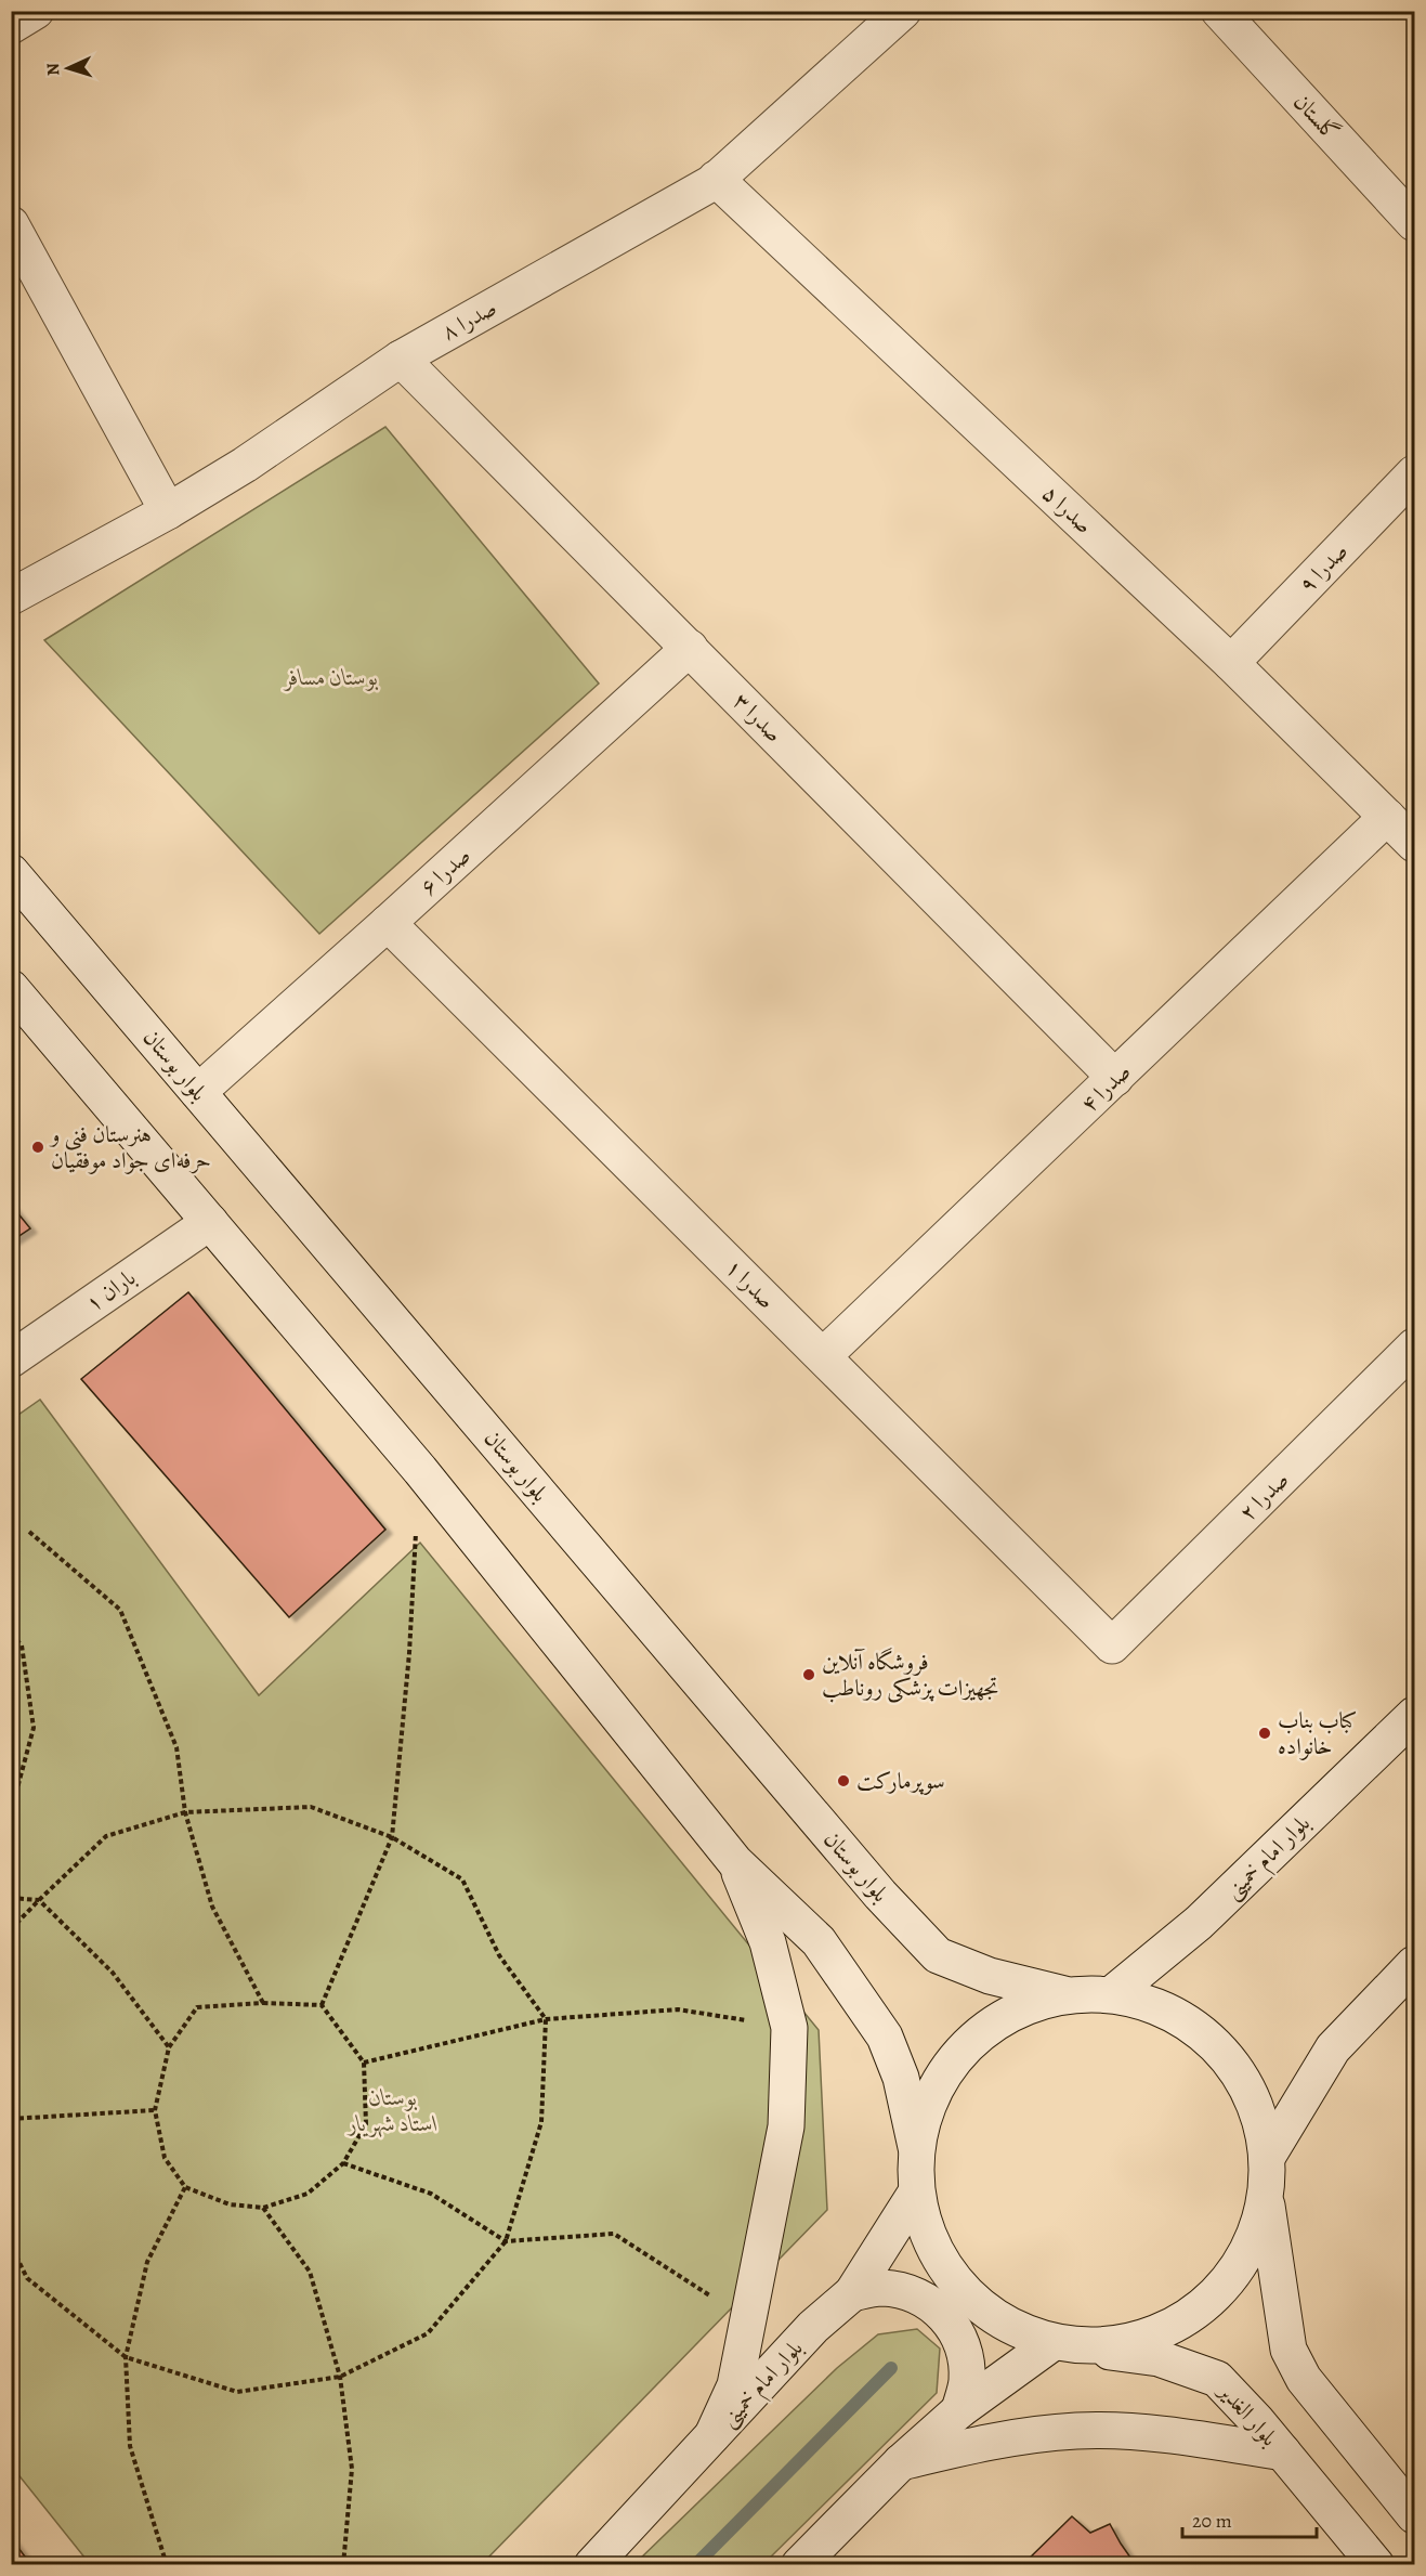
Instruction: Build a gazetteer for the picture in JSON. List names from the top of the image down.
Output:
{
  "streets": {
    "main road": [
      "گلستان",
      "صدرا ۸",
      "صدرا ۵",
      "صدرا ۹",
      "صدرا ۳",
      "صدرا ۶",
      "بلوار بوستان",
      "صدرا ۴",
      "صدرا ۱",
      "باران ۱",
      "صدرا ۲",
      "بلوار امام خمینی",
      "بلوار الغدیر"
    ]
  },
  "crossings": [
    ["صدرا ۸", "صدرا ۵"],
    ["صدرا ۸", "صدرا ۳"],
    ["صدرا ۵", "صدرا ۹"],
    ["صدرا ۵", "صدرا ۴"],
    ["صدرا ۳", "صدرا ۶"],
    ["صدرا ۳", "صدرا ۴"],
    ["صدرا ۶", "بلوار بوستان"],
    ["صدرا ۶", "صدرا ۱"],
    ["صدرا ۴", "صدرا ۱"],
    ["صدرا ۱", "صدرا ۲"]
  ],
  "parks": ["بوستان مسافر", "بوستان استاد شهریار"],
  "places": [
    "هنرستان فنی و حرفه‌ای جواد موفقیان",
    "فروشگاه آنلاین تجهیزات پزشکی روناطب",
    "کباب بناب خانواده",
    "سوپرمارکت"
  ],
  "scale_bar": "20 m",
  "north": "left"
}
